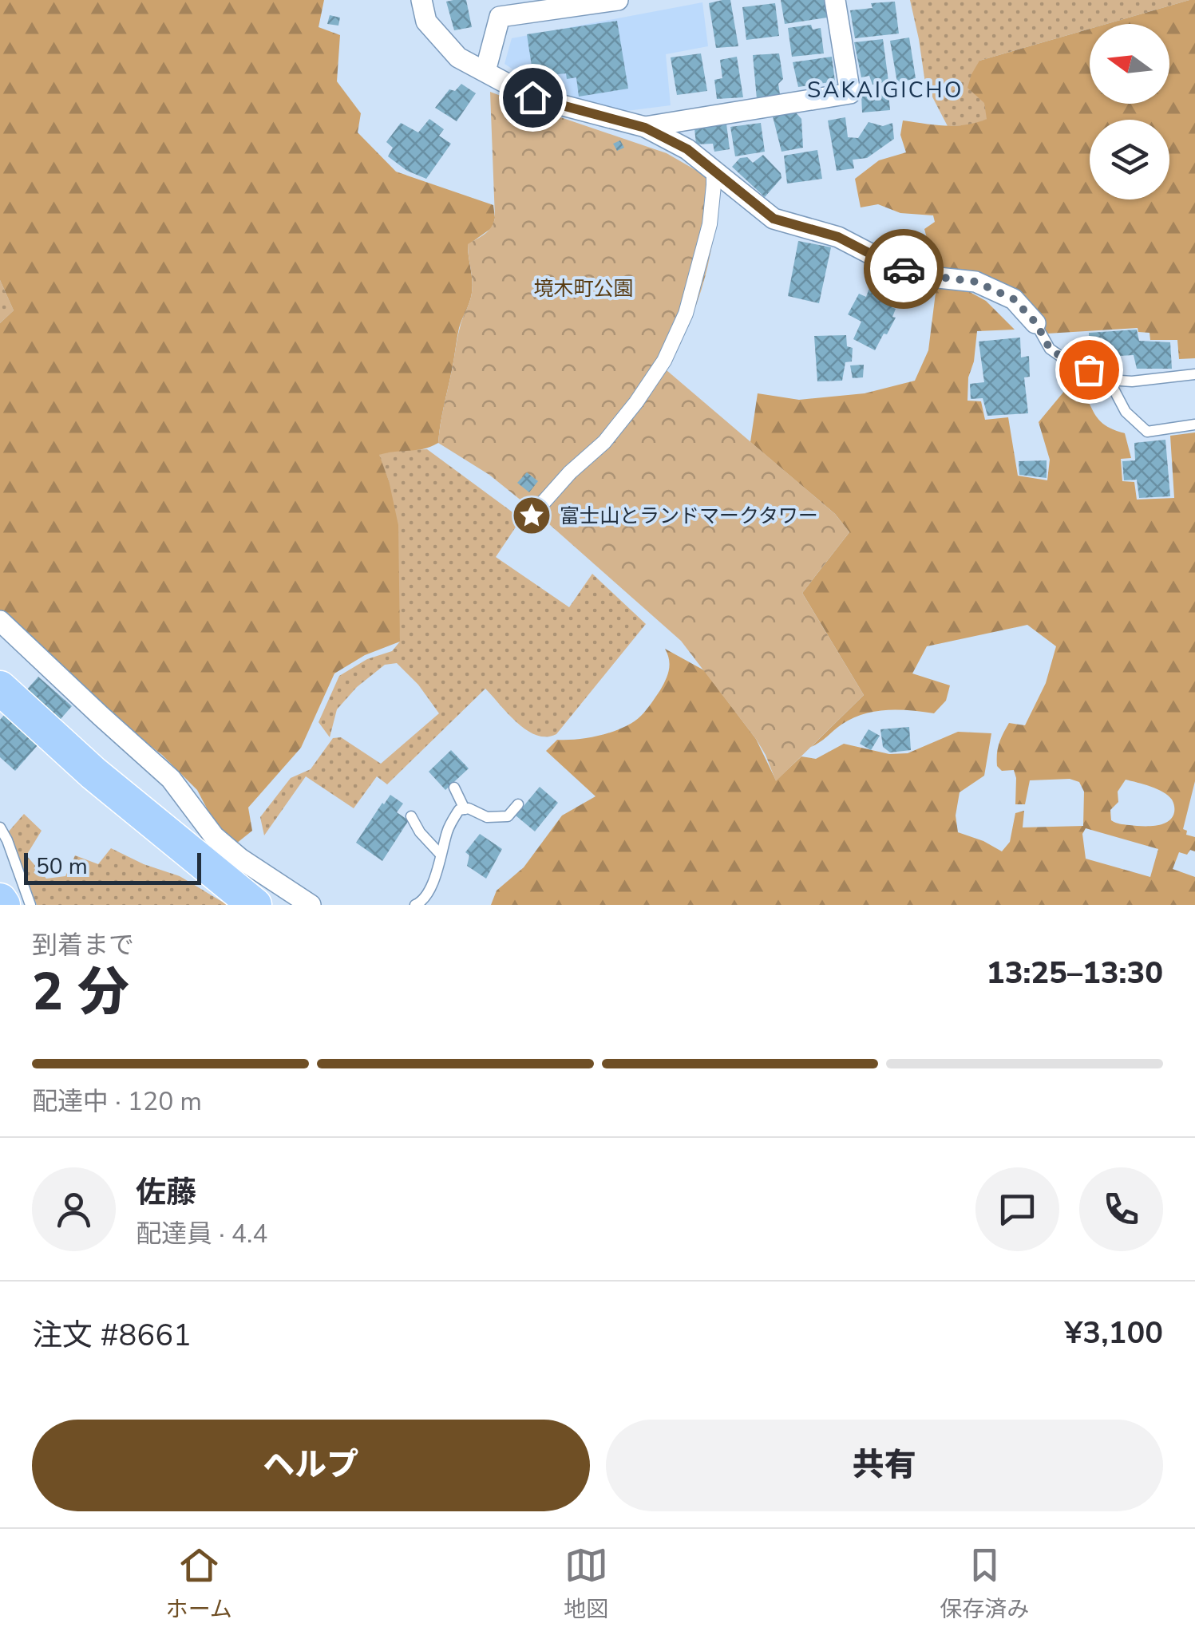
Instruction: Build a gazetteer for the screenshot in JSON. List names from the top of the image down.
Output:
{
  "districts": ["SAKAIGICHO"],
  "parks": ["境木町公園"],
  "places": {
    "place": ["富士山とランドマークタワー"]
  },
  "scale_bar": "50 m",
  "north": "left",
  "page": {
    "scale": "50 m",
    "heading": ["2 分", "到着まで", "13:25–13:30"],
    "panel": [
      "佐藤",
      "配達員 · 4.4",
      "注文 #8661",
      "¥3,100"
    ],
    "bar": "配達中 · 120 m",
    "buttons": ["ヘルプ", "共有"],
    "tabs": ["ホーム", "地図", "保存済み"]
  }
}
